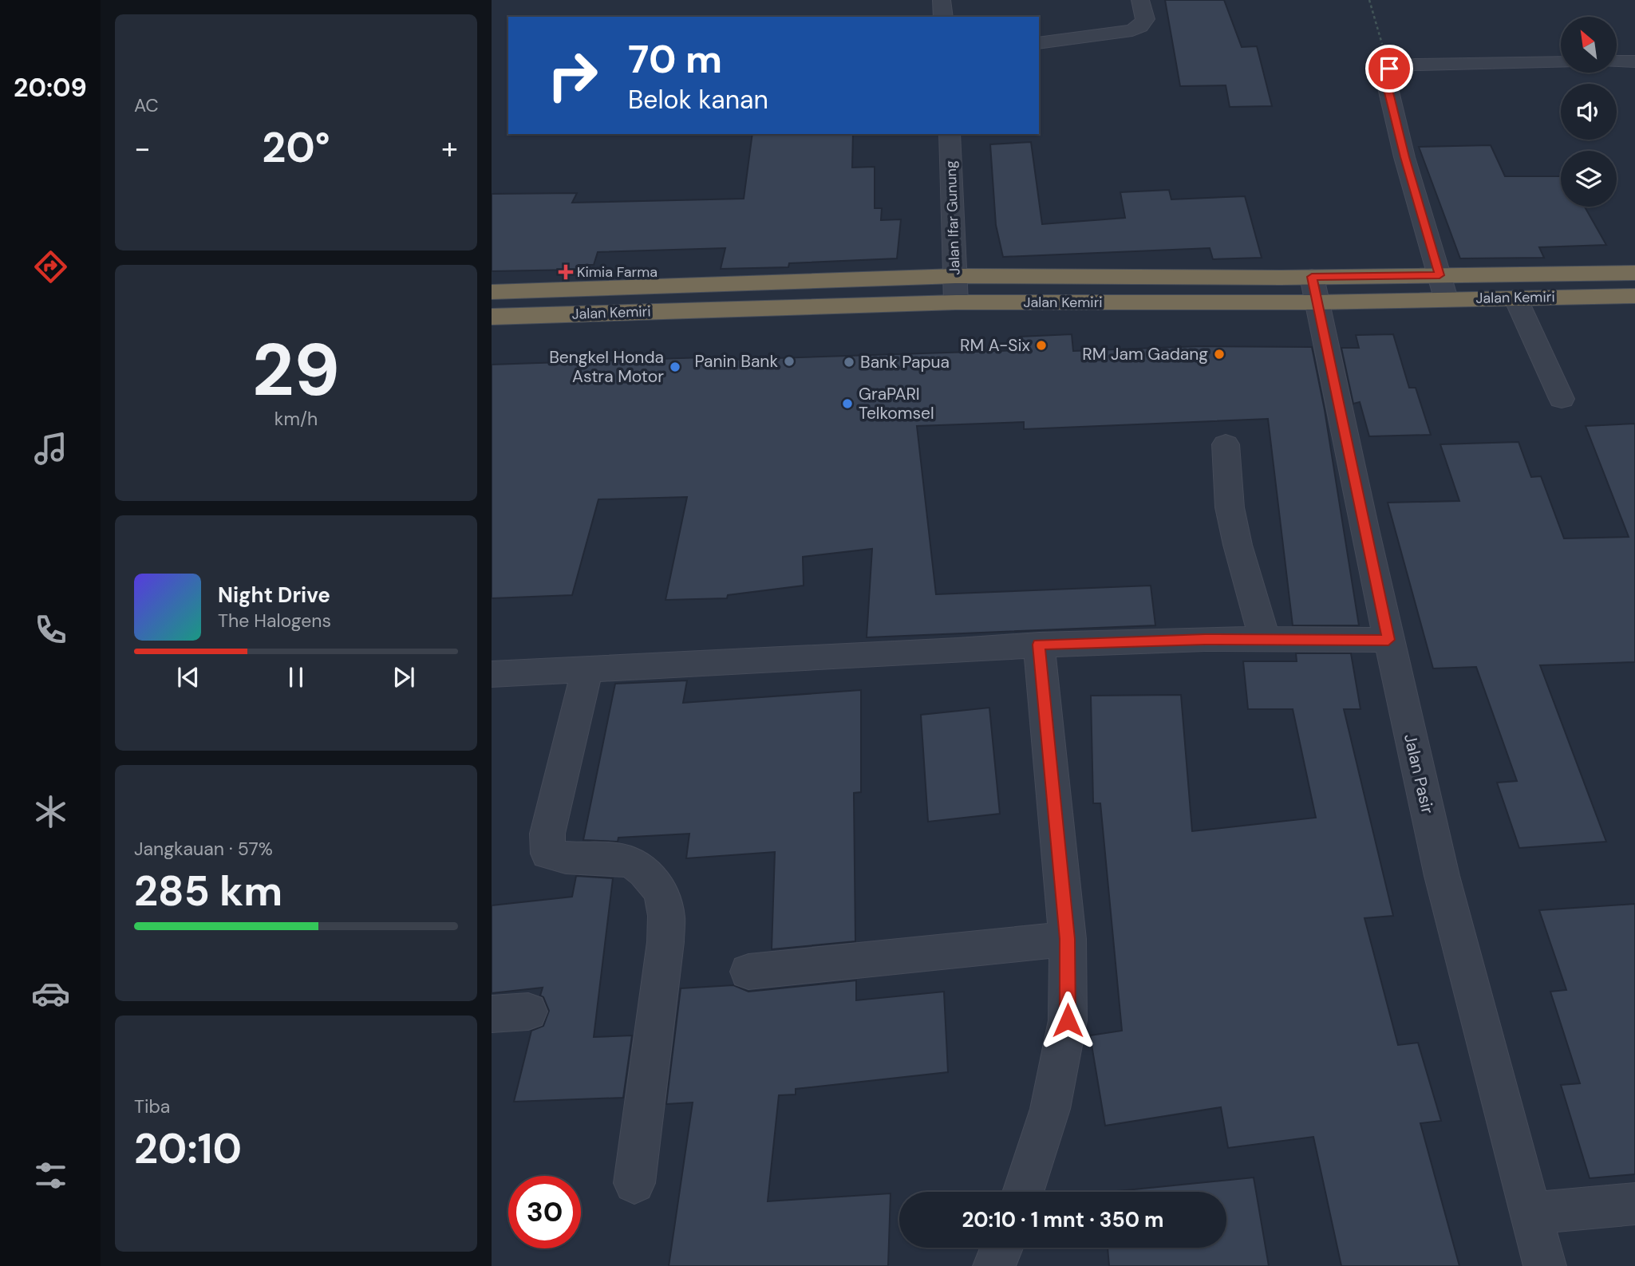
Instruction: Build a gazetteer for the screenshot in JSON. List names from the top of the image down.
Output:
{
  "streets": {
    "highway": ["Jalan Kemiri"],
    "street": ["Jalan Ifar Gunung", "Jalan Pasir"]
  },
  "crossings": [
    ["Jalan Ifar Gunung", "Jalan Kemiri"],
    ["Jalan Kemiri", "Jalan Pasir"]
  ],
  "places": {
    "health": ["Kimia Farma"],
    "other": [
      "RM A-Six",
      "RM Jam Gadang",
      "Panin Bank",
      "Bank Papua",
      "Bengkel Honda Astra Motor",
      "GraPARI Telkomsel"
    ]
  },
  "north": "top left",
  "page": {
    "tabs": "20:09",
    "tile": [
      "AC",
      ["29", "km/h"],
      ["Jangkauan · 57%", "285 km"],
      ["Tiba", "20:10"]
    ],
    "turn": ["70 m", "Belok kanan"],
    "heat": ["−", "20°", "+"],
    "song": ["Night Drive", "The Halogens"],
    "limit": "30",
    "trip": "20:10 · 1 mnt · 350 m"
  }
}
